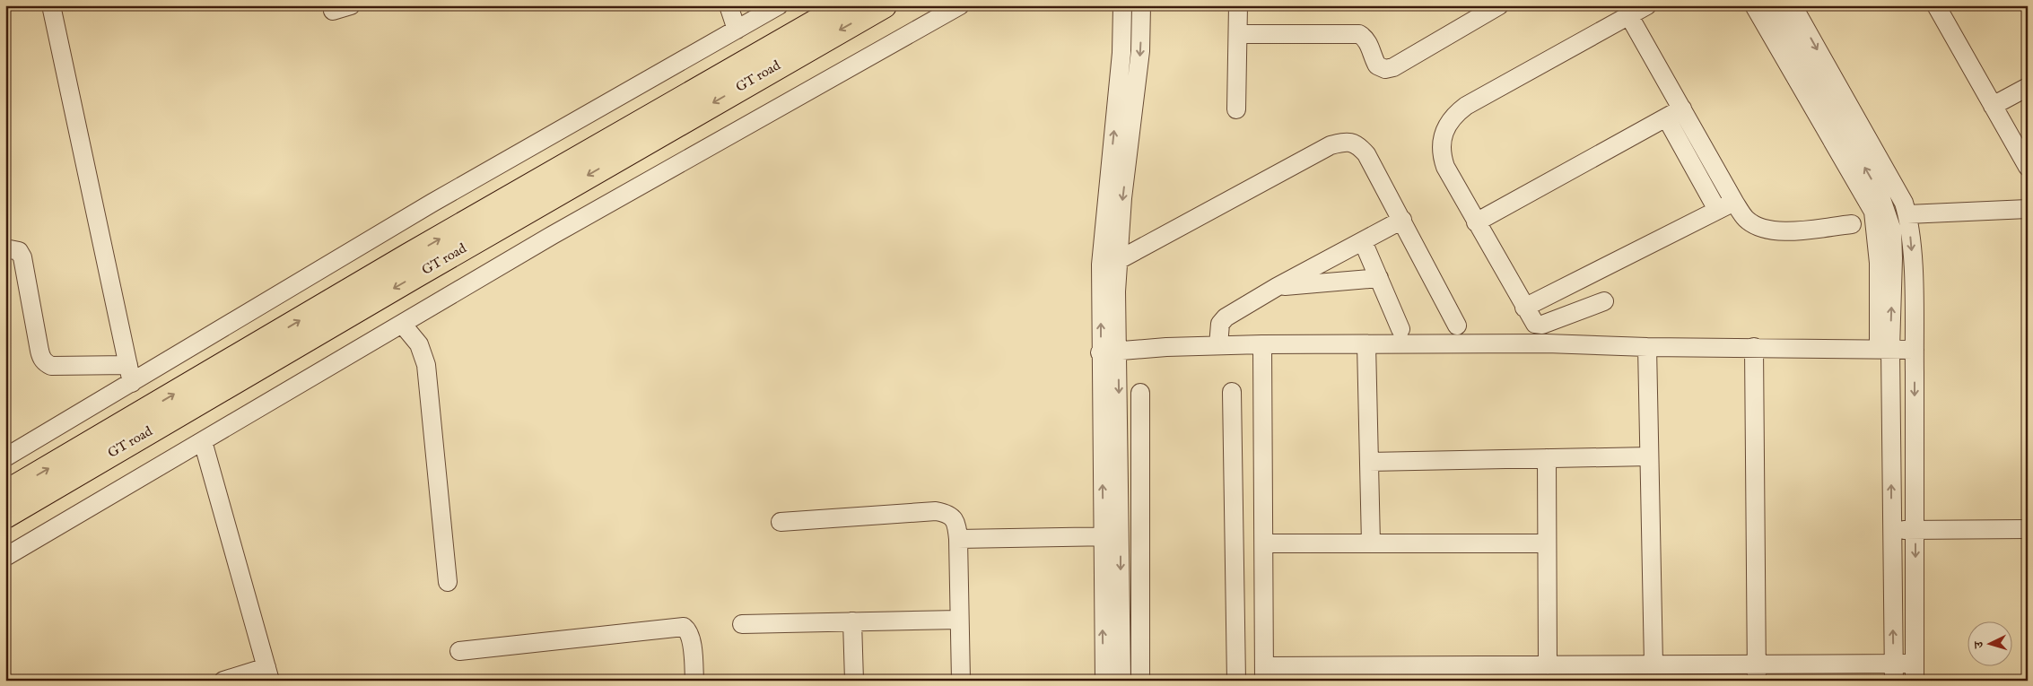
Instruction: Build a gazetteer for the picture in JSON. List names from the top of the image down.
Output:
{
  "streets": {
    "highway": ["GT road"]
  },
  "north": "left"
}
